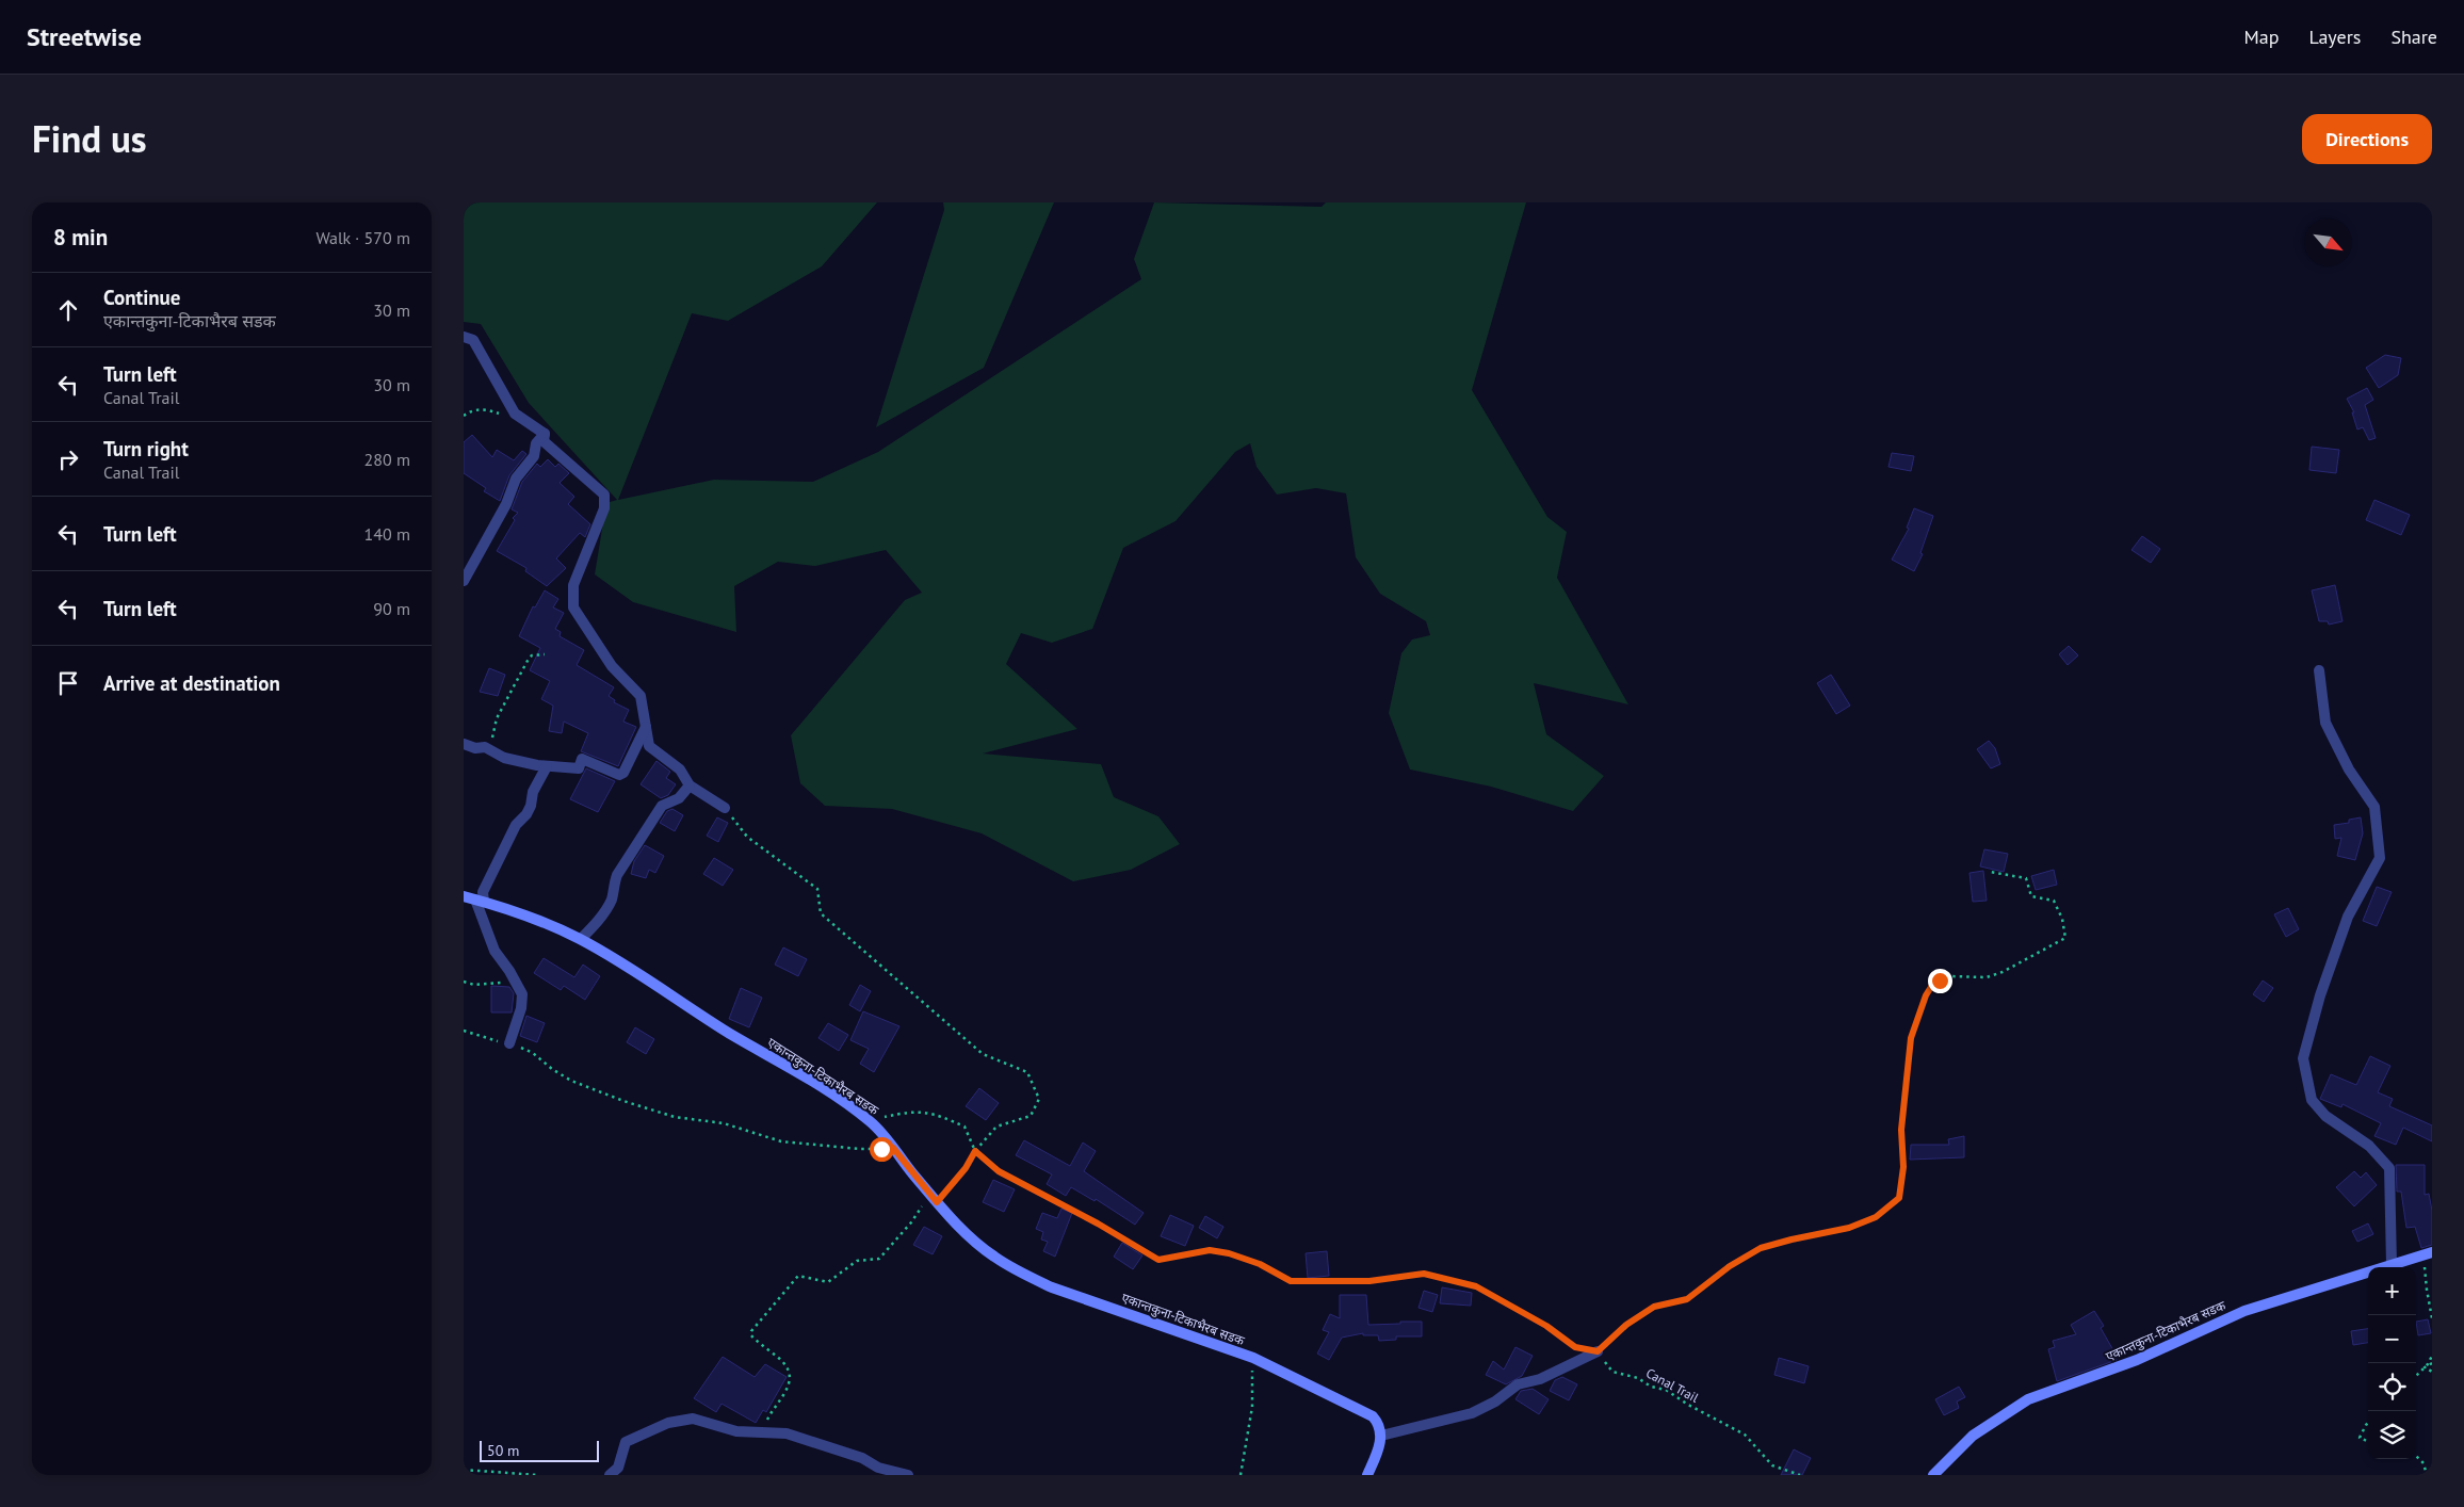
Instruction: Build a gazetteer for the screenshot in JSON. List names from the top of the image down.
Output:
{
  "streets": {
    "main road": ["एकान्तकुना-टिकाभैरब सडक"],
    "path": ["Canal Trail"]
  },
  "scale_bar": "50 m",
  "north": "bottom right",
  "page": {
    "header": "Streetwise",
    "nav": ["Map", "Layers", "Share"],
    "title": "Find us",
    "buttons": "Directions",
    "heading": ["8 min", "Walk · 570 m"],
    "list": [
      ["Continue", "एकान्तकुना-टिकाभैरब सडक", "30 m"],
      ["Turn left", "Canal Trail", "30 m"],
      ["Turn right", "Canal Trail", "280 m"],
      ["Turn left", "140 m"],
      ["Turn left", "90 m"],
      "Arrive at destination"
    ],
    "map_buttons": ["+", "−"],
    "scale": "50 m"
  }
}
